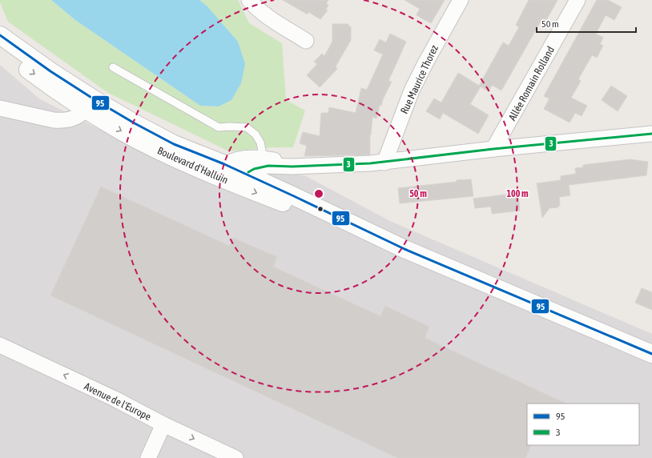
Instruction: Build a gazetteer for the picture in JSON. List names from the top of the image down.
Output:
{
  "streets": {
    "main road": ["Boulevard d'Halluin"],
    "street": ["Rue Maurice Thorez", "Allée Romain Rolland", "Avenue de l'Europe"]
  },
  "lines": ["transit line 95", "transit line 3"],
  "legend": ["95", "3"],
  "scale_bar": "50 m",
  "rings": ["50 m", "100 m"]
}
